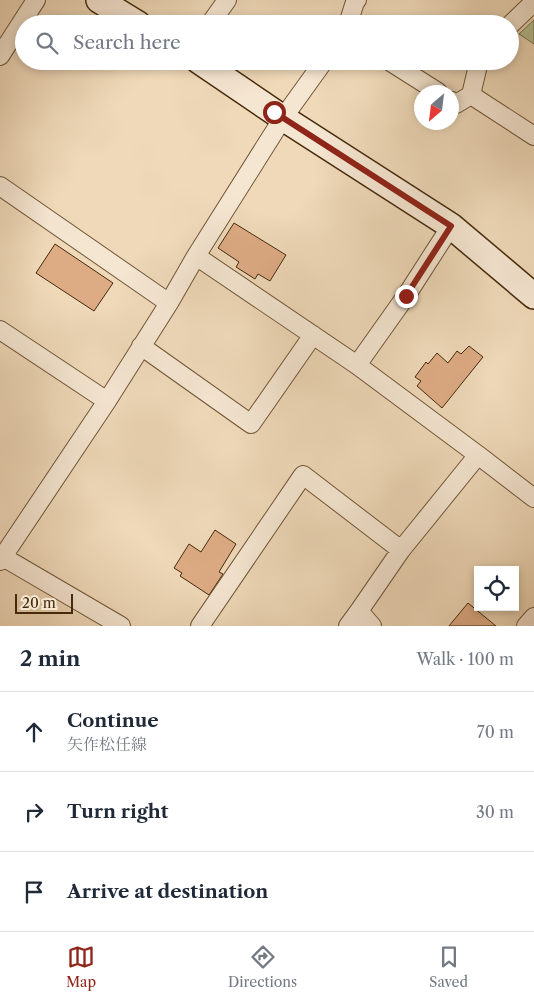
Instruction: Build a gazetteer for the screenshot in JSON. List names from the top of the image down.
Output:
{
  "scale_bar": "20 m",
  "north": "bottom left",
  "page": {
    "search": "Search here",
    "scale": "20 m",
    "heading": ["2 min", "Walk · 100 m"],
    "list": [
      ["Continue", "矢作松任線", "70 m"],
      ["Turn right", "30 m"],
      "Arrive at destination"
    ],
    "nav": ["Map", "Directions", "Saved"]
  }
}
